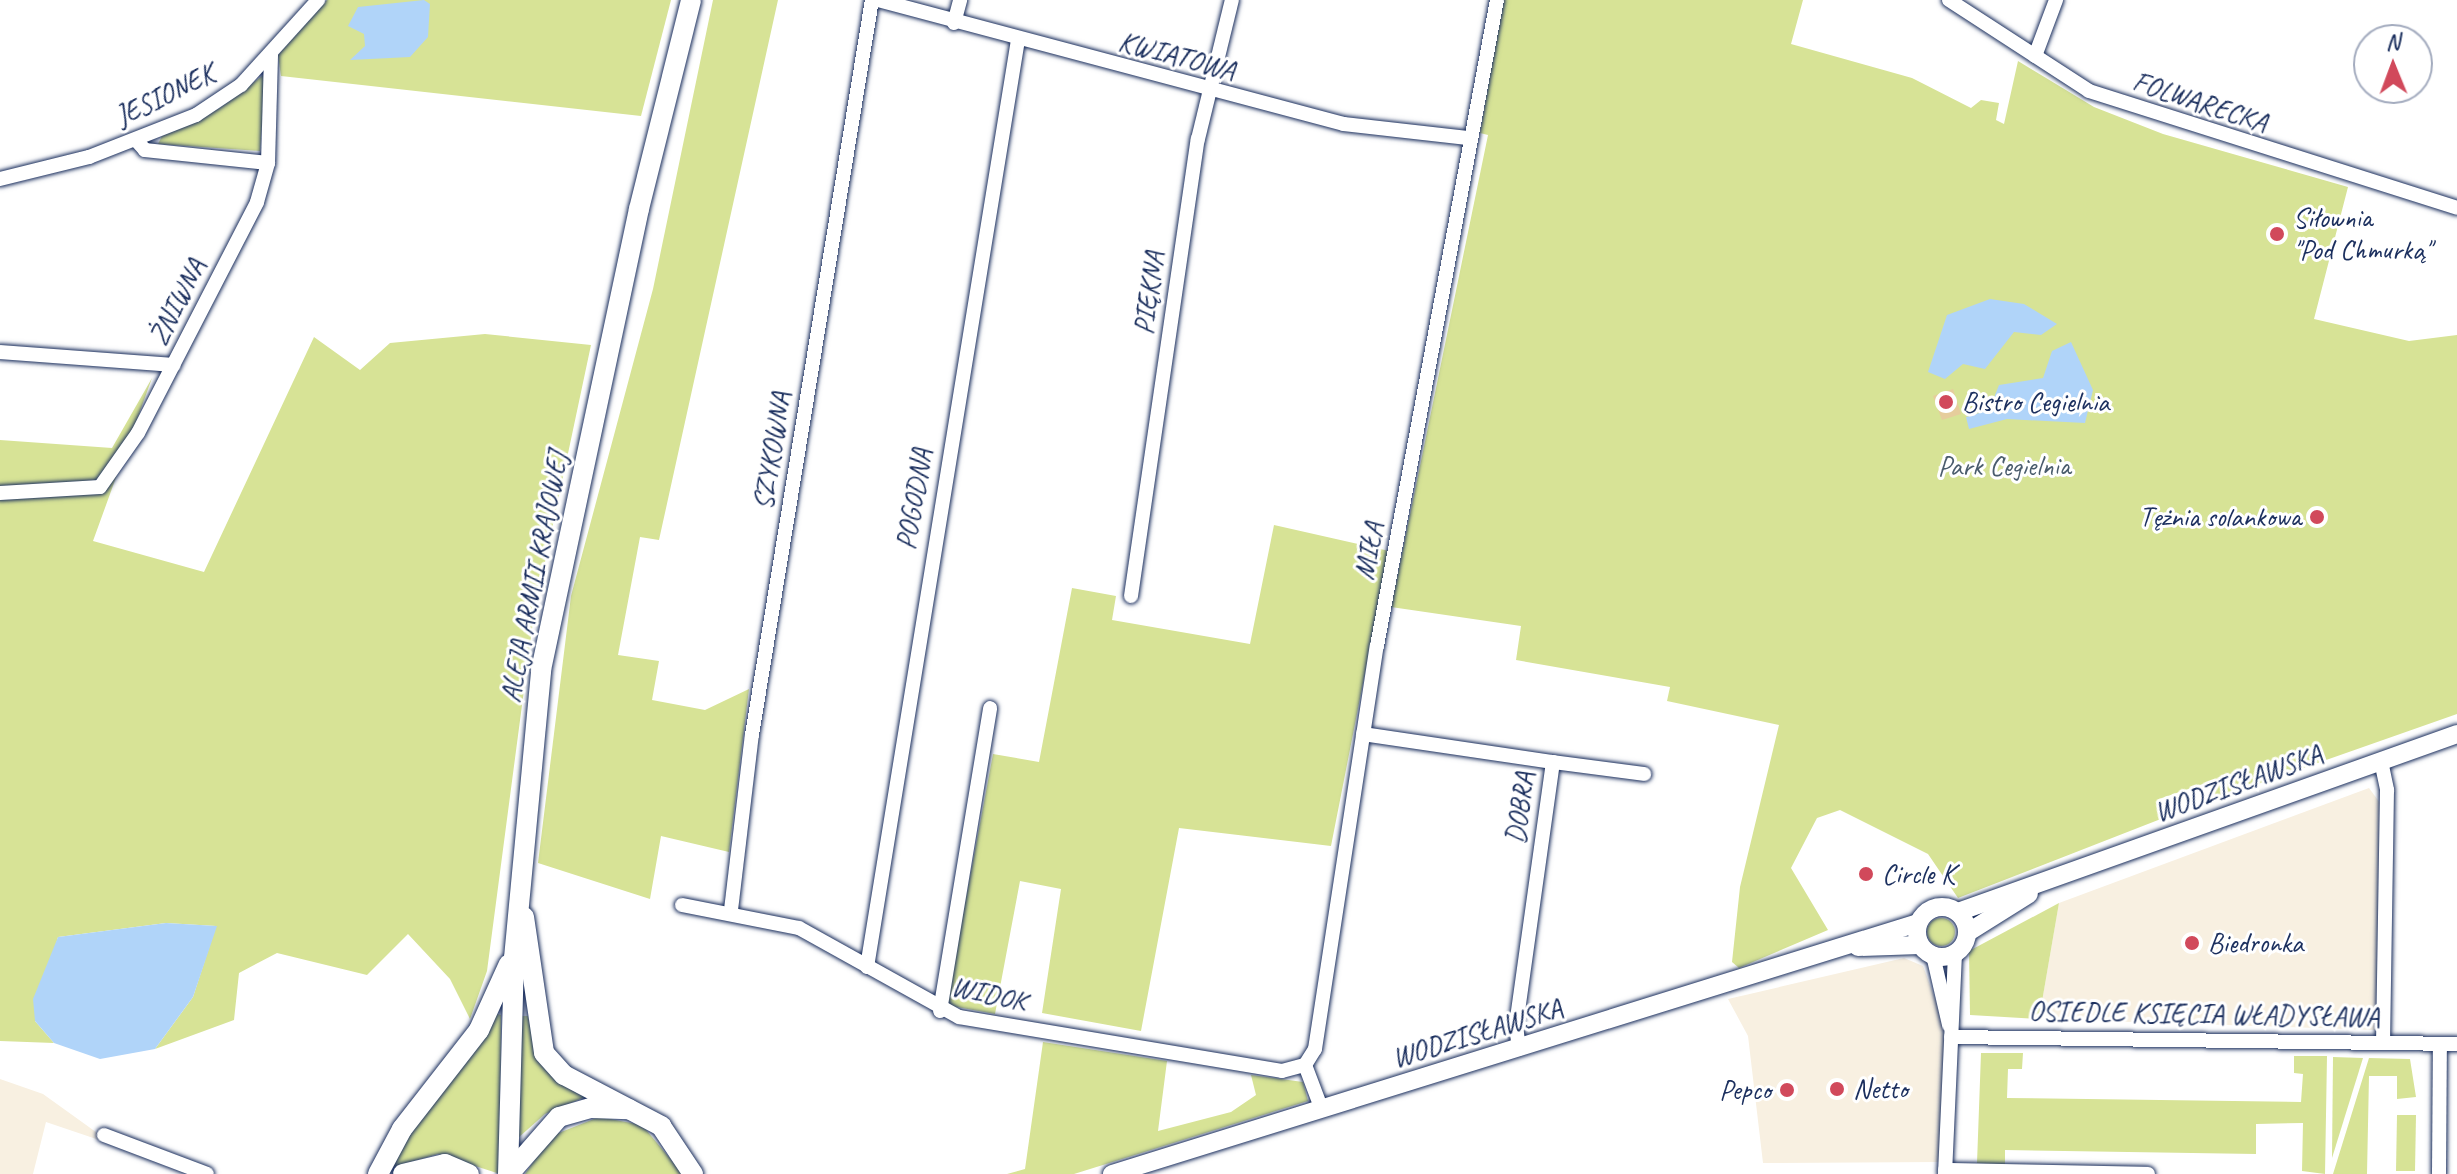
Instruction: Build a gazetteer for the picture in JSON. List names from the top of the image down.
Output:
{
  "streets": {
    "main road": ["ALEJA ARMII KRAJOWEJ"],
    "street": [
      "KWIATOWA",
      "JESIONEK",
      "FOLWARECKA",
      "PIĘKNA",
      "ŻNIWNA",
      "SZYKOWNA",
      "POGODNA",
      "MIŁA",
      "WODZISŁAWSKA",
      "DOBRA",
      "WIDOK",
      "OSIEDLE KSIĘCIA WŁADYSŁAWA"
    ]
  },
  "crossings": [
    ["KWIATOWA", "PIĘKNA"],
    ["KWIATOWA", "POGODNA"],
    ["KWIATOWA", "MIŁA"],
    ["JESIONEK", "ŻNIWNA"],
    ["SZYKOWNA", "WIDOK"],
    ["POGODNA", "WIDOK"],
    ["MIŁA", "DOBRA"],
    ["MIŁA", "WIDOK"],
    ["WODZISŁAWSKA", "DOBRA"]
  ],
  "parks": ["Park Cegielnia"],
  "places": [
    "Siłownia \"Pod Chmurką\"",
    "Bistro Cegielnia",
    "Tężnia solankowa",
    "Circle K",
    "Biedronka",
    "Netto",
    "Pepco"
  ],
  "north": "top"
}
